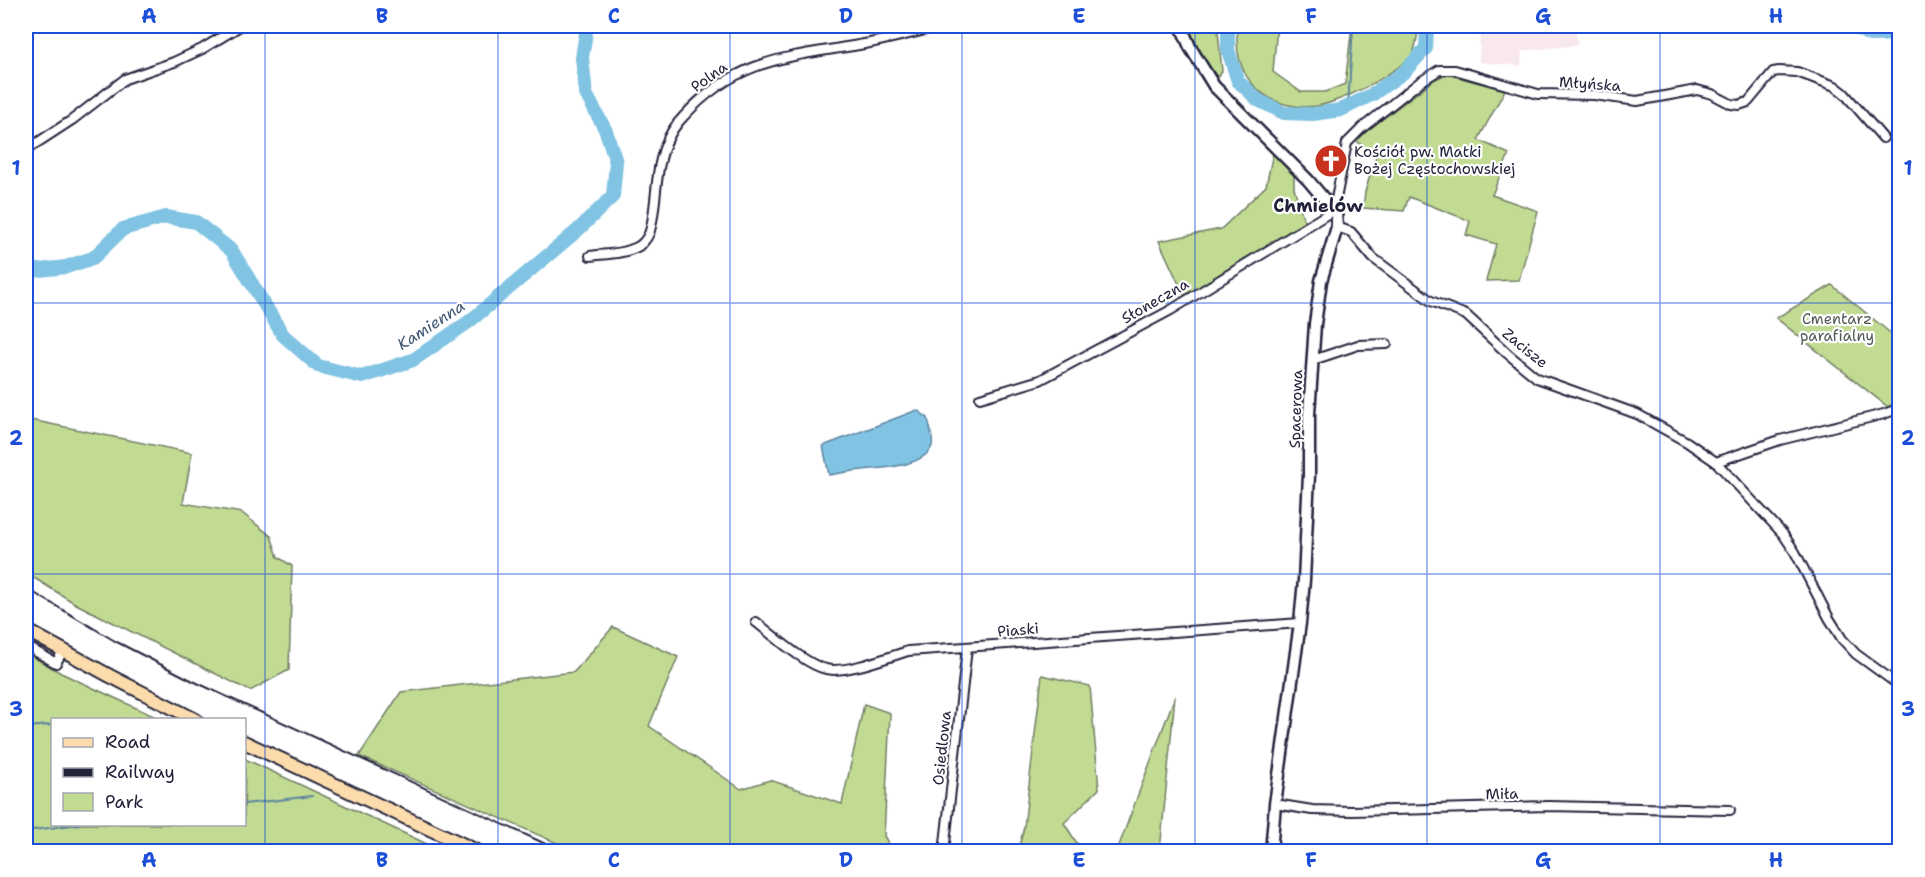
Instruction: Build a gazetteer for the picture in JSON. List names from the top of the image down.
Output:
{
  "streets": {
    "street": [
      "Polna",
      "Młyńska",
      "Słoneczna",
      "Zacisze",
      "Spacerowa",
      "Piaski",
      "Osiedlowa",
      "Miła"
    ]
  },
  "crossings": [
    ["Młyńska", "Słoneczna"],
    ["Młyńska", "Spacerowa"],
    ["Słoneczna", "Spacerowa"],
    ["Zacisze", "Spacerowa"],
    ["Spacerowa", "Piaski"],
    ["Spacerowa", "Miła"],
    ["Piaski", "Osiedlowa"]
  ],
  "districts": ["Chmielów"],
  "water": ["Kamienna"],
  "parks": ["Cmentarz parafialny"],
  "places": {
    "church": ["Kościół pw. Matki Bożej Częstochowskiej"]
  },
  "legend": ["Road", "Railway", "Park"],
  "grid": {
    "columns": [
      "A",
      "B",
      "C",
      "D",
      "E",
      "F",
      "G",
      "H"
    ],
    "rows": ["1", "2", "3"]
  }
}
